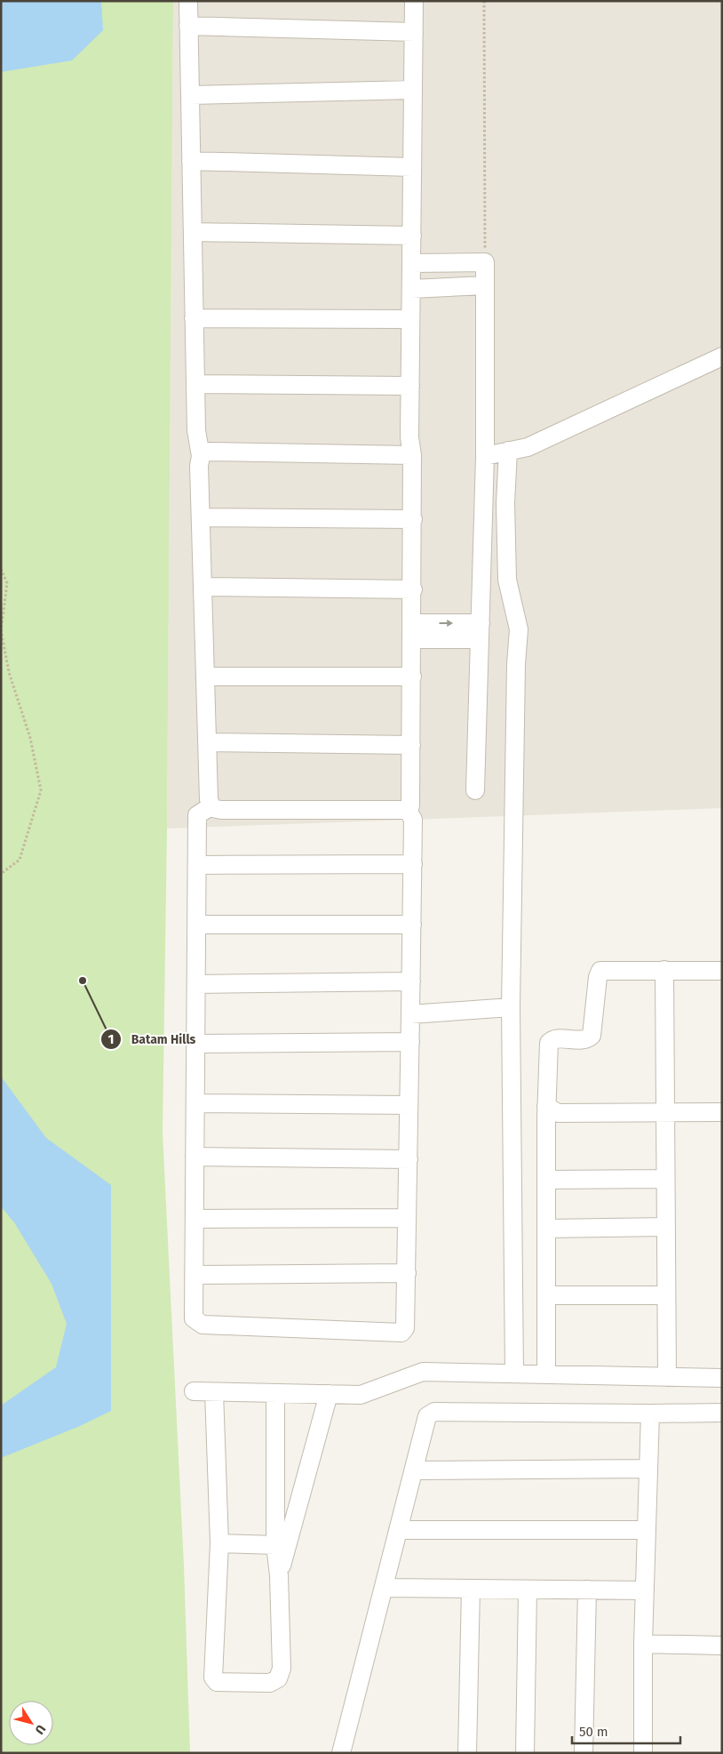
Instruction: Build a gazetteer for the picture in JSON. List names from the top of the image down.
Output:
{
  "places": ["Batam Hills"],
  "scale_bar": "50 m",
  "north": "bottom right"
}
